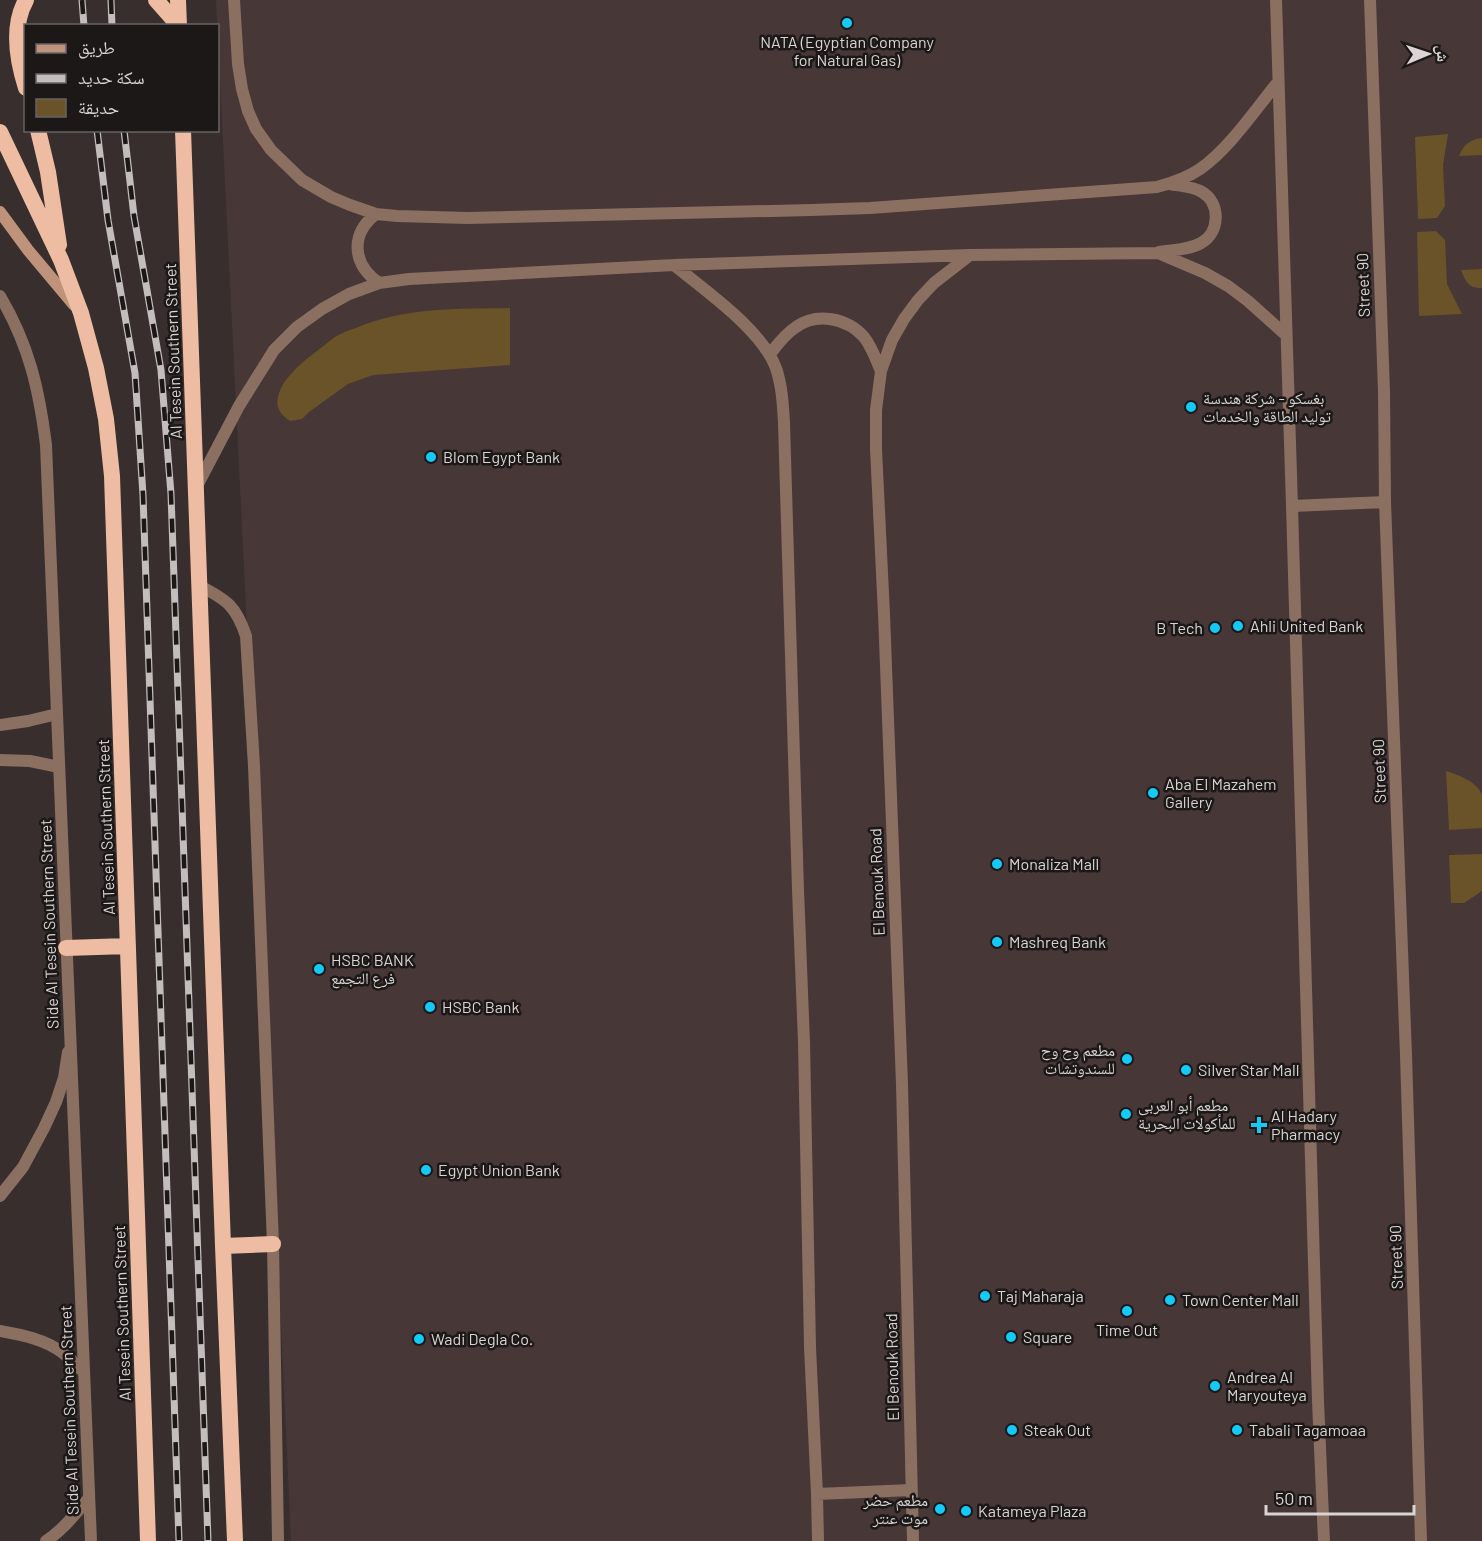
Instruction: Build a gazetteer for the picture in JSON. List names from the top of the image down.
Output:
{
  "streets": {
    "highway": ["Al Tesein Southern Street"],
    "street": ["Street 90", "El Benouk Road", "Side Al Tesein Southern Street"]
  },
  "places": {
    "other": [
      "NATA (Egyptian Company for Natural Gas)",
      "بغسكو - شركة هندسة توليد الطاقة والخدمات",
      "Blom Egypt Bank",
      "Ahli United Bank",
      "B Tech",
      "Aba El Mazahem Gallery",
      "Monaliza Mall",
      "Mashreq Bank",
      "HSBC BANK فرع التجمع",
      "HSBC Bank",
      "مطعم وح وح للسندوتشات",
      "Silver Star Mall",
      "مطعم أبو العربى للمأكولات البحرية",
      "Egypt Union Bank",
      "Taj Maharaja",
      "Town Center Mall",
      "Time Out",
      "Square",
      "Wadi Degla Co.",
      "Andrea Al Maryouteya",
      "Steak Out",
      "Tabali Tagamoaa",
      "مطعم حضر موت عنتر",
      "Katameya Plaza"
    ],
    "health": ["Al Hadary Pharmacy"]
  },
  "legend": ["طريق", "سكة حديد", "حديقة"],
  "scale_bar": "50 m",
  "north": "right"
}
